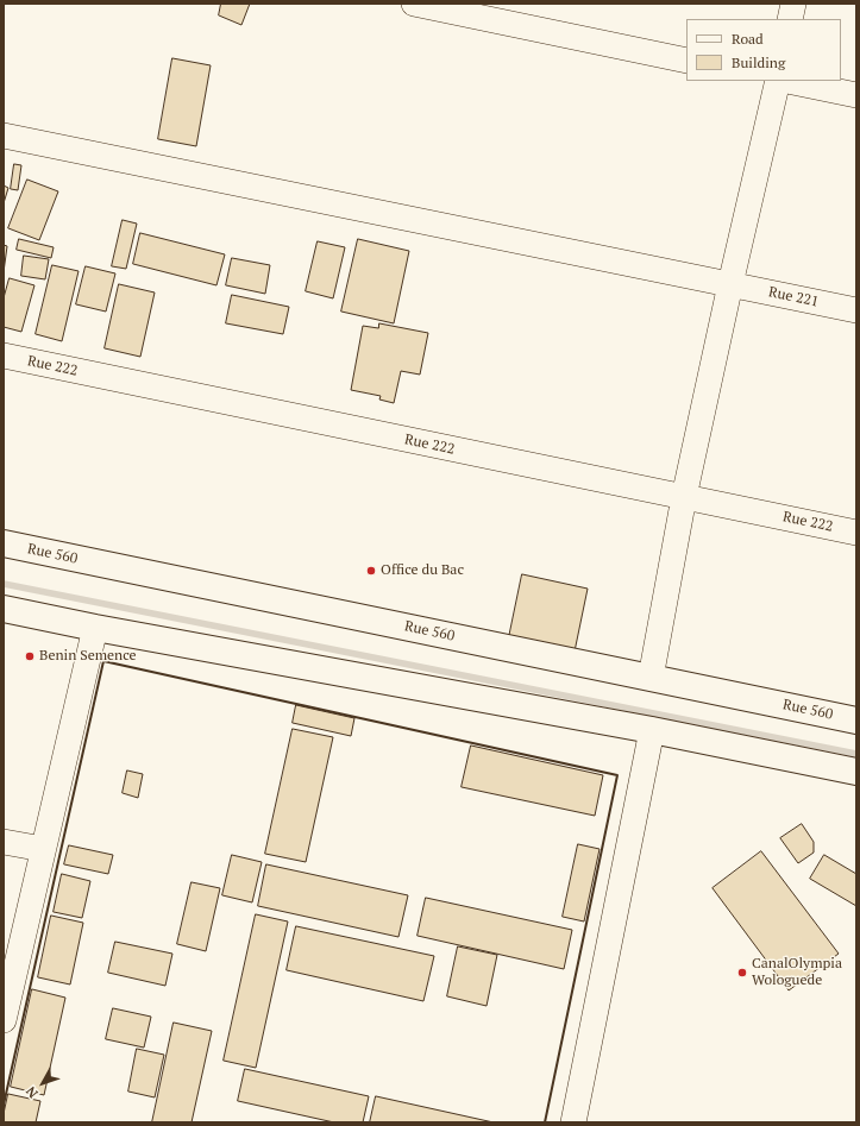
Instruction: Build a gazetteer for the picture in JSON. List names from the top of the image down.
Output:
{
  "streets": {
    "main road": ["Rue 560"],
    "street": ["Rue 221", "Rue 222"]
  },
  "places": ["Office du Bac", "Benin Semence", "CanalOlympia Wologuede"],
  "legend": ["Road", "Building"],
  "north": "bottom left"
}
